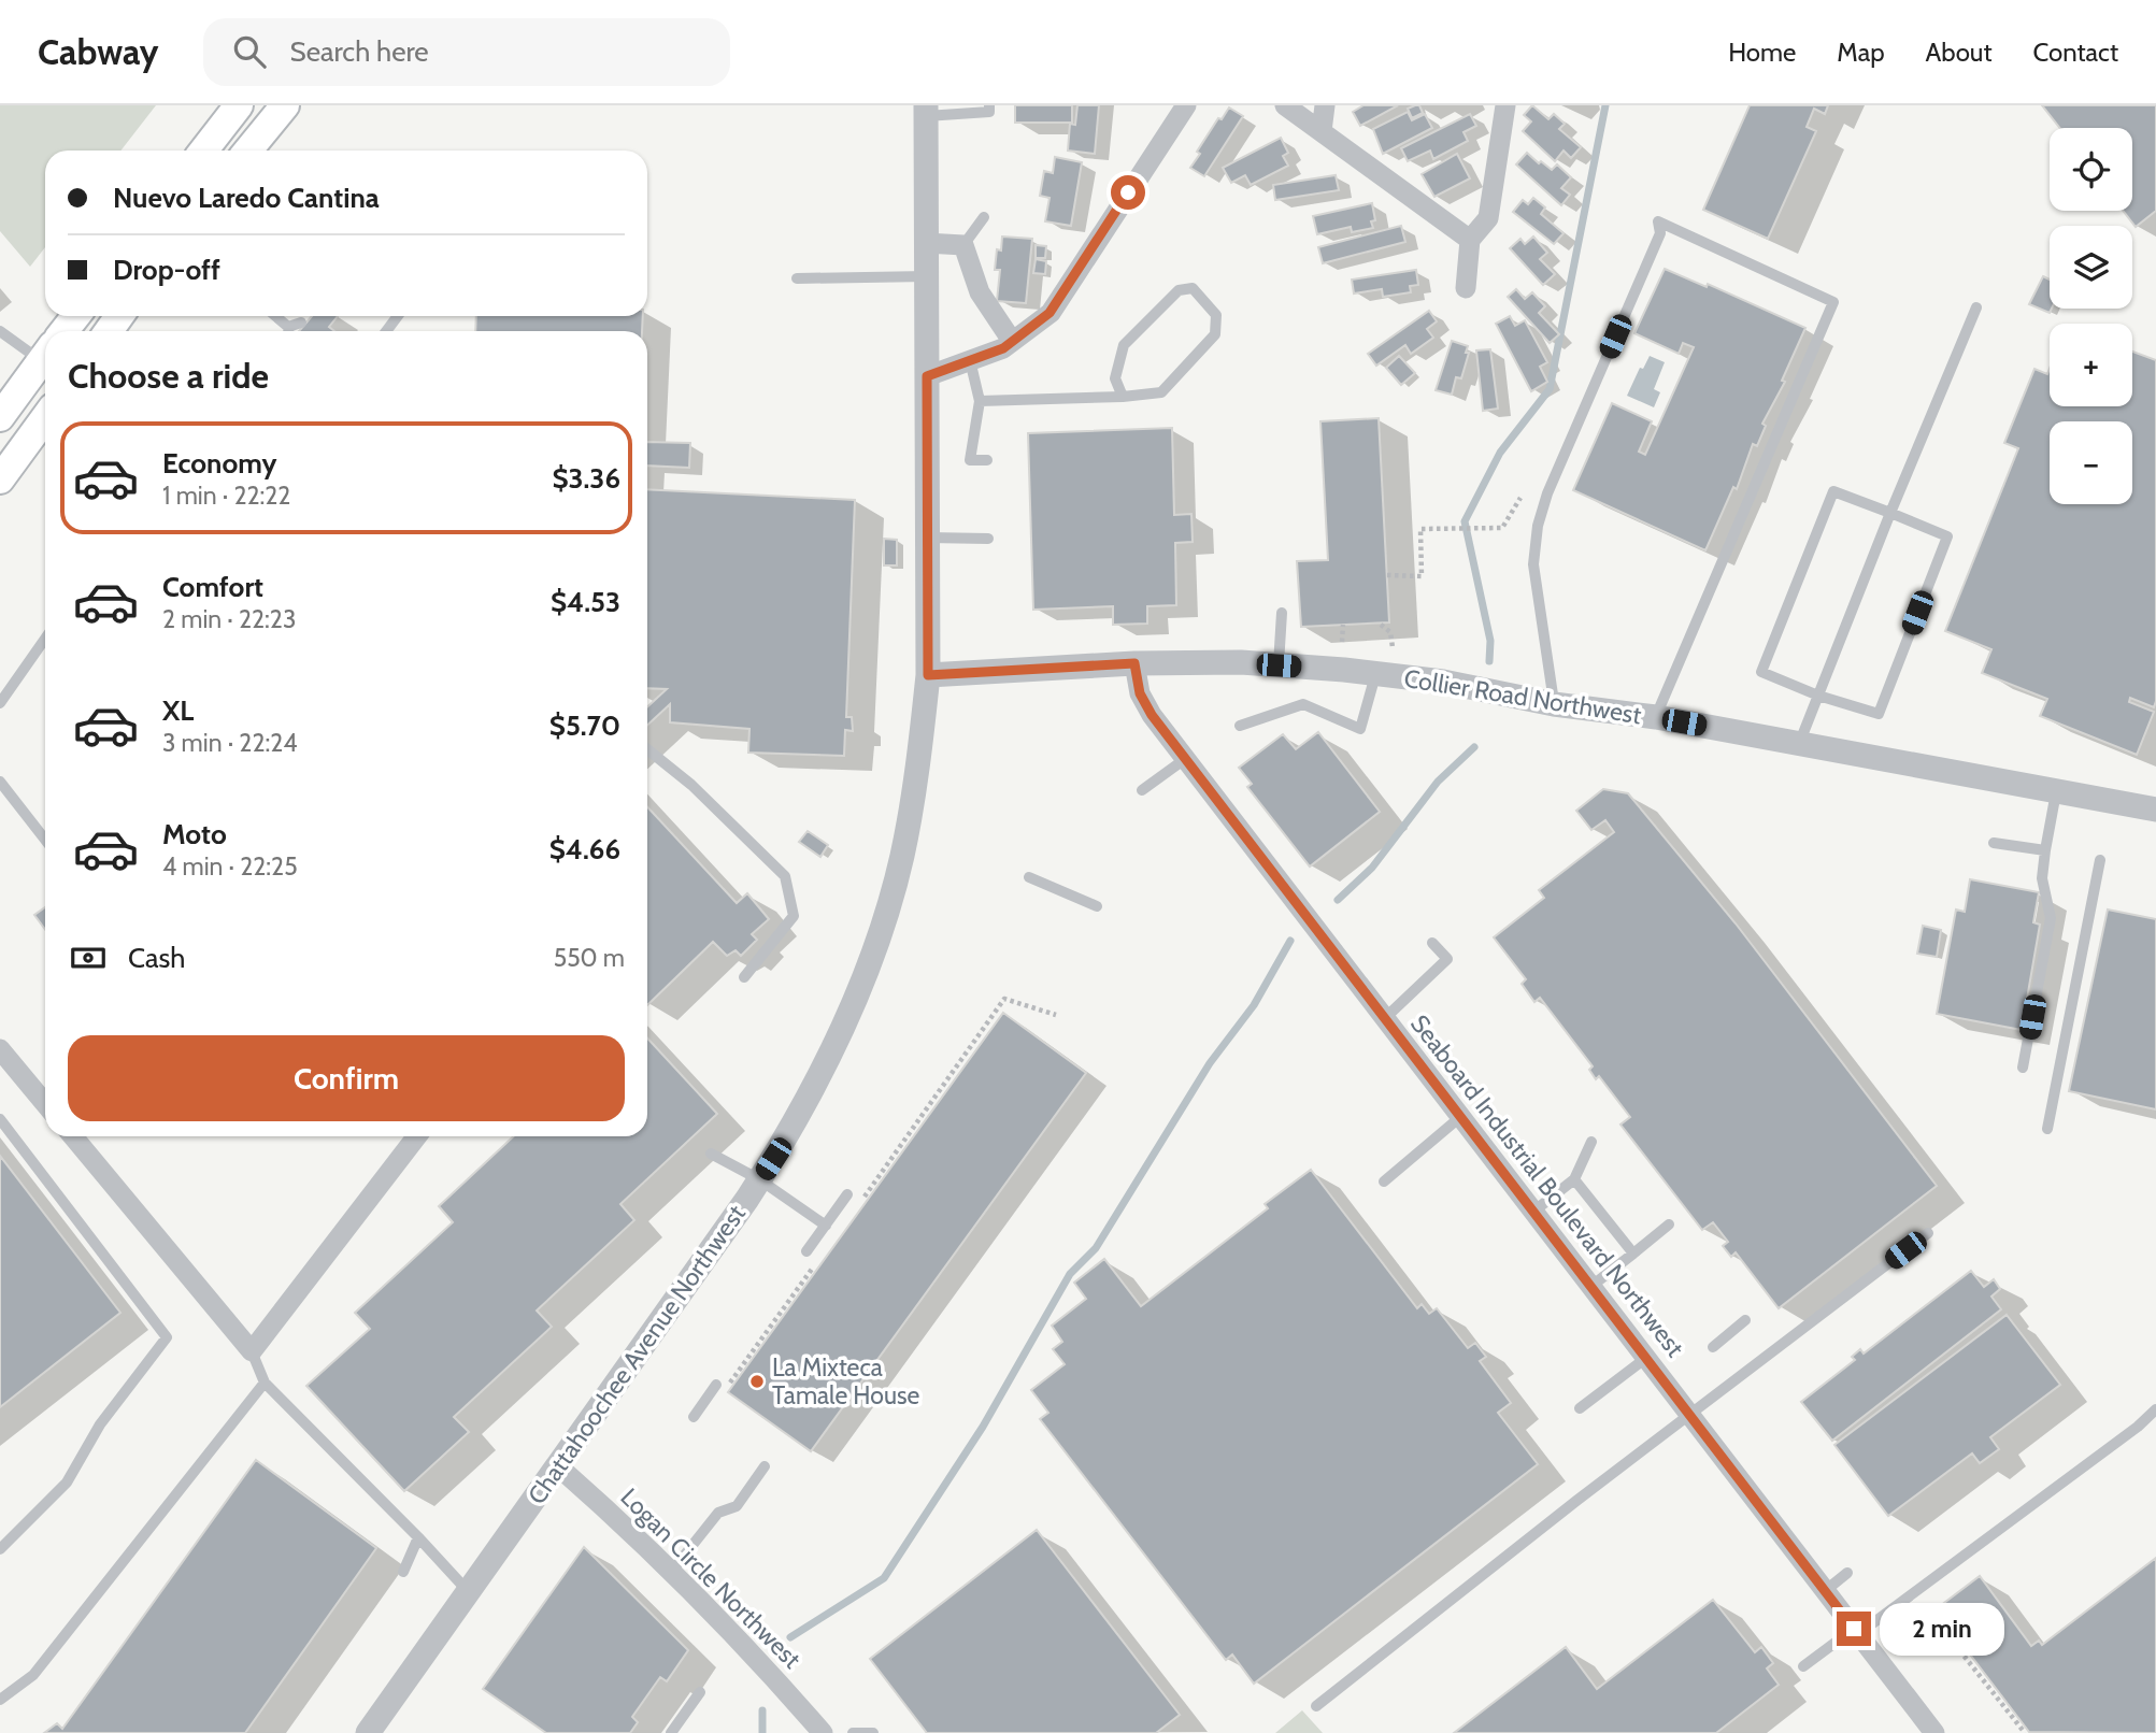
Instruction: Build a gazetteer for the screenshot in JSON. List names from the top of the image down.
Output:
{
  "streets": {
    "street": [
      "Collier Road Northwest",
      "Seaboard Industrial Boulevard Northwest",
      "Chattahoochee Avenue Northwest",
      "Logan Circle Northwest"
    ]
  },
  "crossings": [
    ["Collier Road Northwest", "Seaboard Industrial Boulevard Northwest"],
    ["Collier Road Northwest", "Chattahoochee Avenue Northwest"],
    ["Chattahoochee Avenue Northwest", "Logan Circle Northwest"]
  ],
  "places": ["La Mixteca Tamale House"],
  "page": {
    "header": "Cabway",
    "search": "Search here",
    "nav": [
      "Home",
      "Map",
      "About",
      "Contact"
    ],
    "map_buttons": ["+", "−"],
    "banner": ["Nuevo Laredo Cantina", "Drop-off"],
    "heading": "Choose a ride",
    "list": [
      {
        "name": "Economy",
        "note": "1 min · 22:22",
        "value": "$3.36"
      },
      {
        "name": "Comfort",
        "note": "2 min · 22:23",
        "value": "$4.53"
      },
      {
        "name": "XL",
        "note": "3 min · 22:24",
        "value": "$5.70"
      },
      {
        "name": "Moto",
        "note": "4 min · 22:25",
        "value": "$4.66"
      }
    ],
    "pay": ["Cash", "550 m"],
    "buttons": "Confirm",
    "bubble": "2 min"
  }
}
